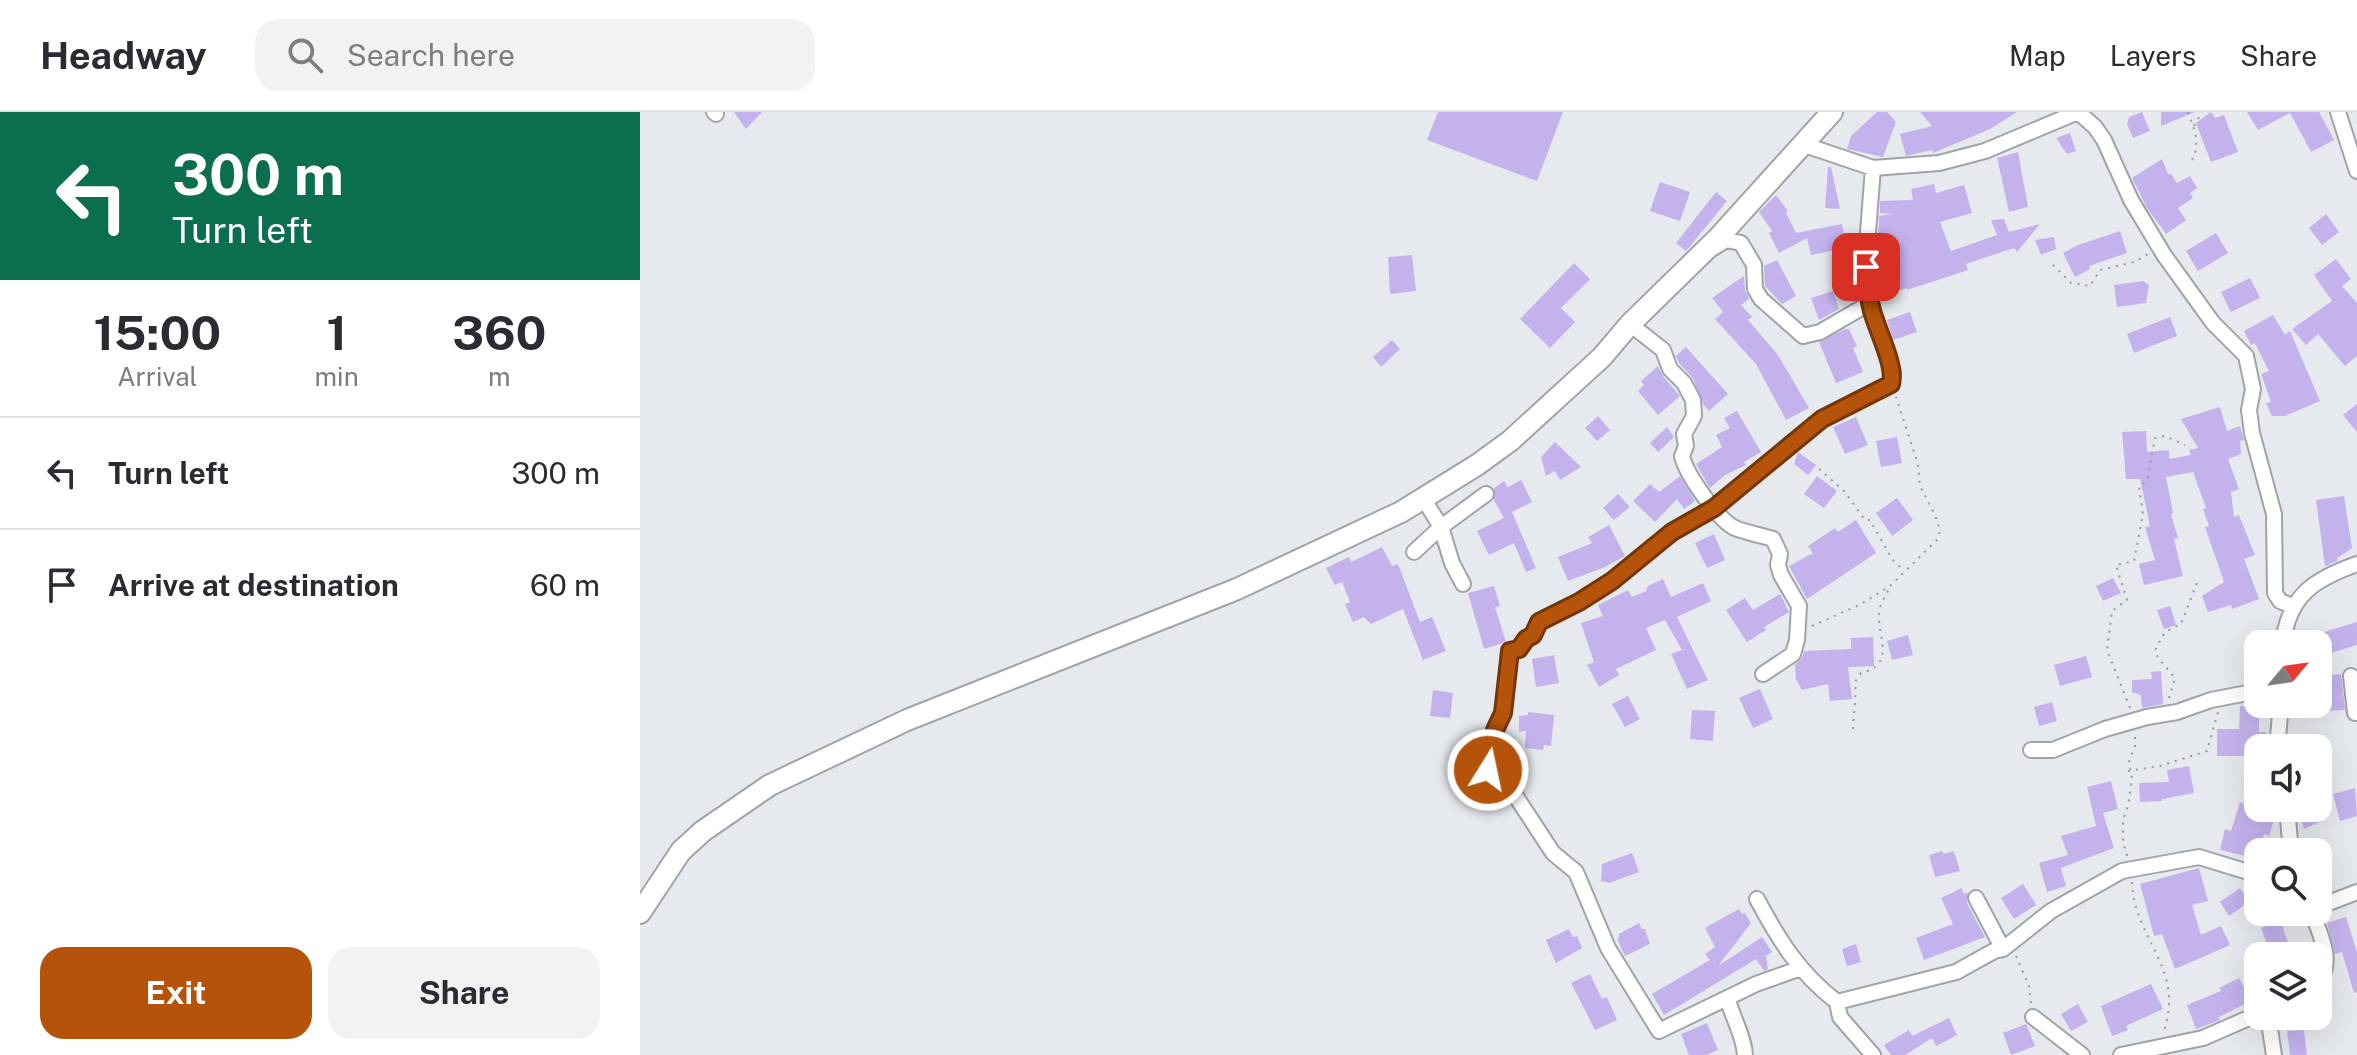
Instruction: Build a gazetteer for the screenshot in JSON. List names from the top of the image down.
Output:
{
  "north": "top right",
  "page": {
    "header": "Headway",
    "search": "Search here",
    "nav": ["Map", "Layers", "Share"],
    "turn": ["300 m", "Turn left"],
    "eta": [
      "15:00",
      "Arrival",
      "1",
      "min",
      "360",
      "m"
    ],
    "list": [
      {
        "name": "Turn left",
        "value": "300 m"
      },
      {
        "name": "Arrive at destination",
        "value": "60 m"
      }
    ],
    "buttons": ["Exit", "Share"]
  }
}
